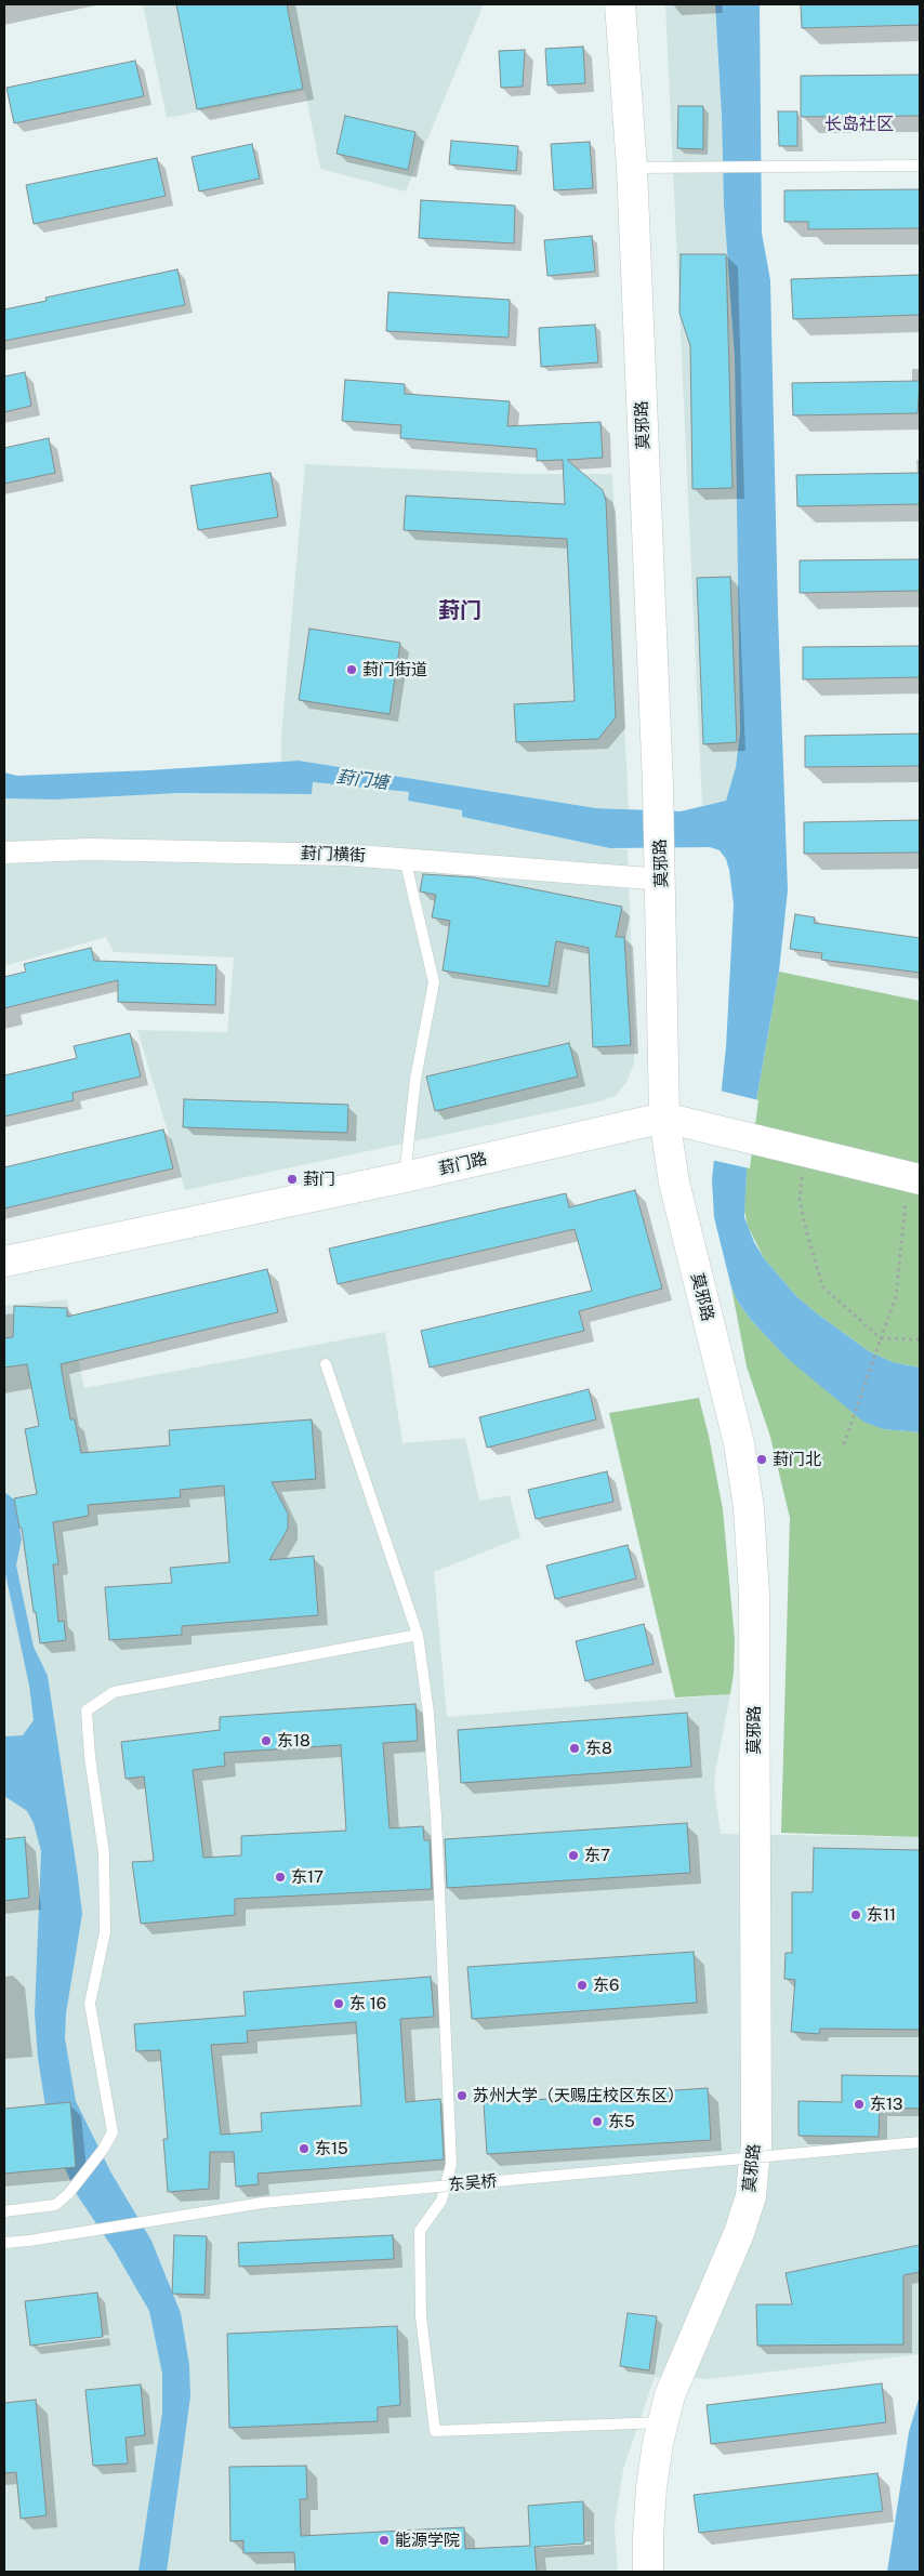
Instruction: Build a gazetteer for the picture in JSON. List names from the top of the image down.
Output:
{
  "streets": {
    "main road": ["莫邪路", "葑门路"],
    "street": ["葑门横街"],
    "lane": ["东吴桥"]
  },
  "crossings": [
    ["莫邪路", "葑门横街"],
    ["莫邪路", "葑门路"]
  ],
  "districts": ["长岛社区", "葑门"],
  "water": ["葑门塘"],
  "places": [
    "葑门街道",
    "葑门",
    "葑门北",
    "东18",
    "东8",
    "东7",
    "东17",
    "东11",
    "东6",
    "东 16",
    "苏州大学（天赐庄校区东区）",
    "东13",
    "东5",
    "东15",
    "能源学院"
  ]
}
